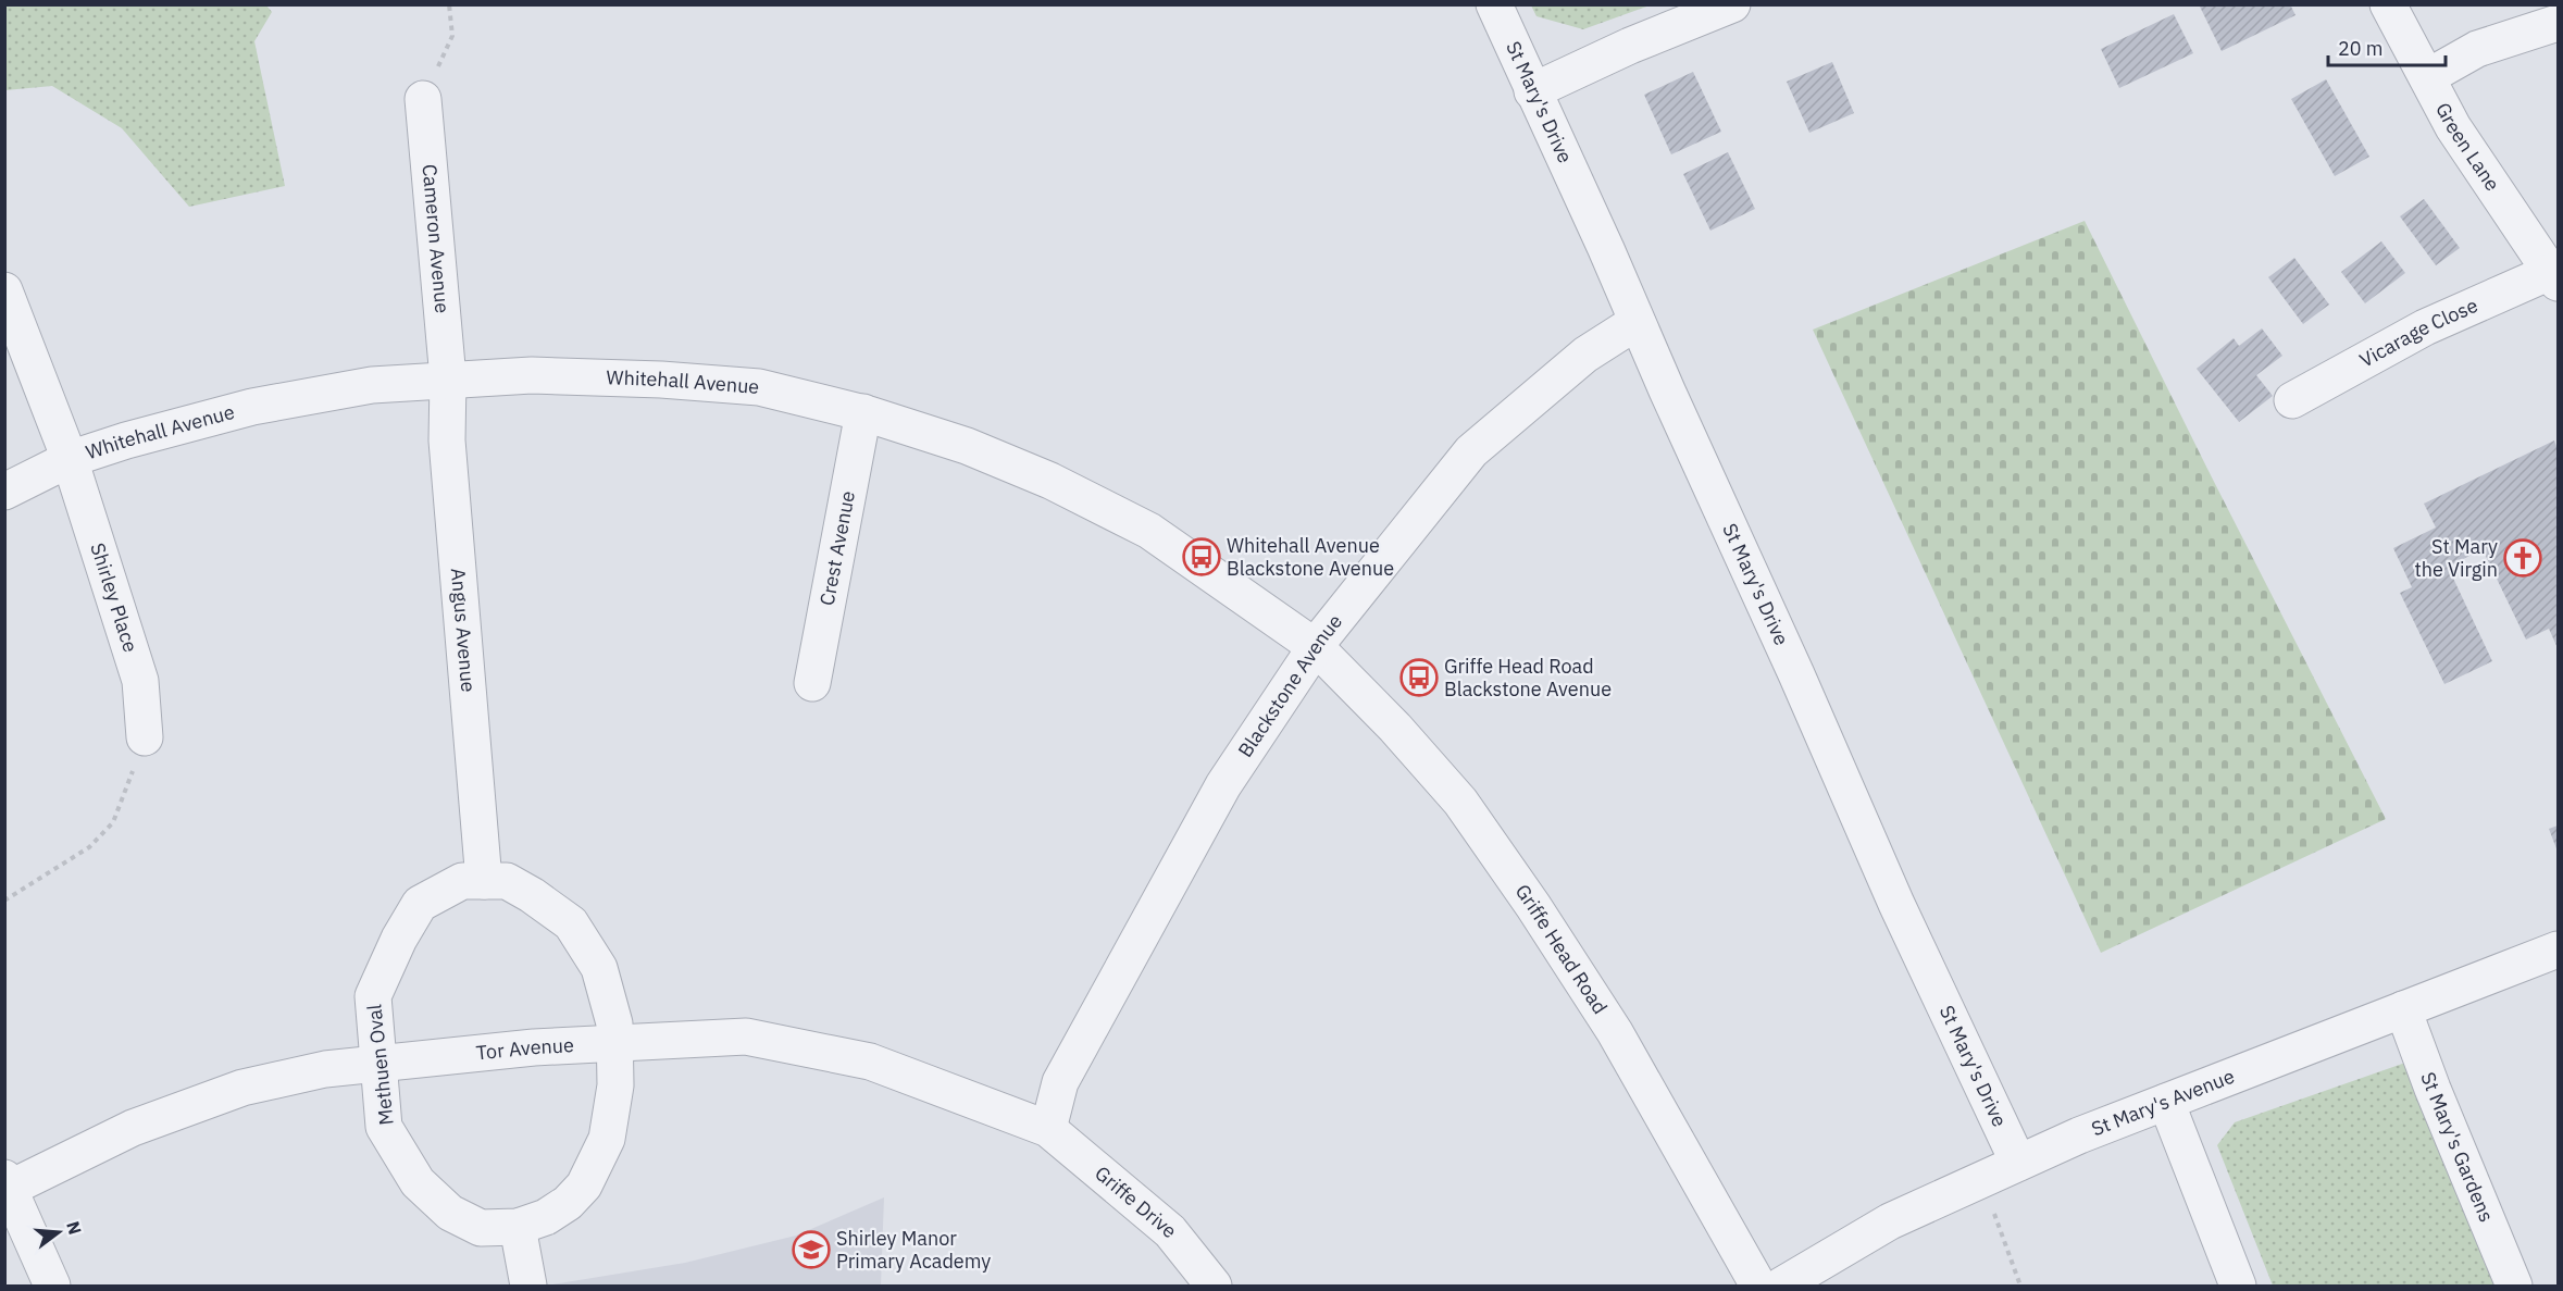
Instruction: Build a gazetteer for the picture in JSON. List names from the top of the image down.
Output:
{
  "streets": {
    "street": [
      "St Mary's Drive",
      "Green Lane",
      "Cameron Avenue",
      "Vicarage Close",
      "Whitehall Avenue",
      "Crest Avenue",
      "Shirley Place",
      "Angus Avenue",
      "Blackstone Avenue",
      "Griffe Head Road",
      "Tor Avenue",
      "Methuen Oval",
      "St Mary's Avenue",
      "St Mary's Gardens",
      "Griffe Drive"
    ]
  },
  "crossings": [
    ["St Mary's Drive", "Blackstone Avenue"],
    ["St Mary's Drive", "St Mary's Avenue"],
    ["Green Lane", "Vicarage Close"],
    ["Cameron Avenue", "Whitehall Avenue"],
    ["Cameron Avenue", "Angus Avenue"],
    ["Whitehall Avenue", "Crest Avenue"],
    ["Whitehall Avenue", "Shirley Place"],
    ["Whitehall Avenue", "Angus Avenue"],
    ["Whitehall Avenue", "Blackstone Avenue"],
    ["Whitehall Avenue", "Griffe Head Road"],
    ["Angus Avenue", "Methuen Oval"],
    ["Blackstone Avenue", "Griffe Head Road"],
    ["Blackstone Avenue", "Tor Avenue"],
    ["Blackstone Avenue", "Griffe Drive"],
    ["Tor Avenue", "Methuen Oval"],
    ["Tor Avenue", "Griffe Drive"],
    ["St Mary's Avenue", "St Mary's Gardens"]
  ],
  "places": {
    "bus stop": ["Whitehall Avenue Blackstone Avenue", "Griffe Head Road Blackstone Avenue"],
    "church": ["St Mary the Virgin"],
    "school or university": ["Shirley Manor Primary Academy"]
  },
  "scale_bar": "20 m",
  "north": "right"
}
